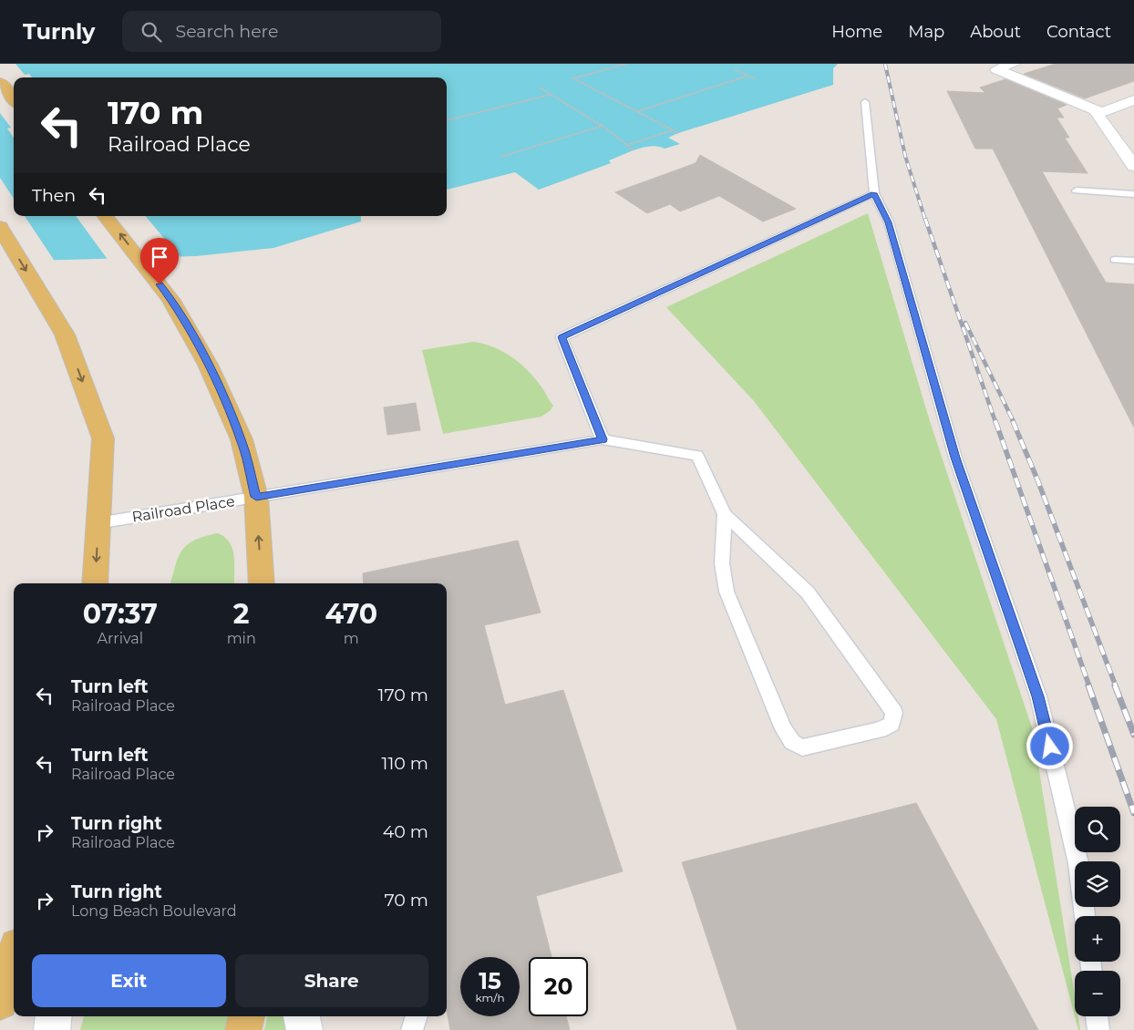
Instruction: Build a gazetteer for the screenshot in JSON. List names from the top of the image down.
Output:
{
  "streets": {
    "lane": ["Railroad Place"]
  },
  "page": {
    "header": "Turnly",
    "search": "Search here",
    "nav": [
      "Home",
      "Map",
      "About",
      "Contact"
    ],
    "turn": ["170 m", "Railroad Place"],
    "then": "Then",
    "eta": [
      "07:37",
      "Arrival",
      "2",
      "min",
      "470",
      "m"
    ],
    "list": [
      {
        "name": "Turn left",
        "note": "Railroad Place",
        "value": "170 m"
      },
      {
        "name": "Turn left",
        "note": "Railroad Place",
        "value": "110 m"
      },
      {
        "name": "Turn right",
        "note": "Railroad Place",
        "value": "40 m"
      },
      {
        "name": "Turn right",
        "note": "Long Beach Boulevard",
        "value": "70 m"
      }
    ],
    "map_buttons": ["+", "−"],
    "buttons": ["Exit", "Share"],
    "speed": "15 km/h",
    "limit": "20"
  }
}
